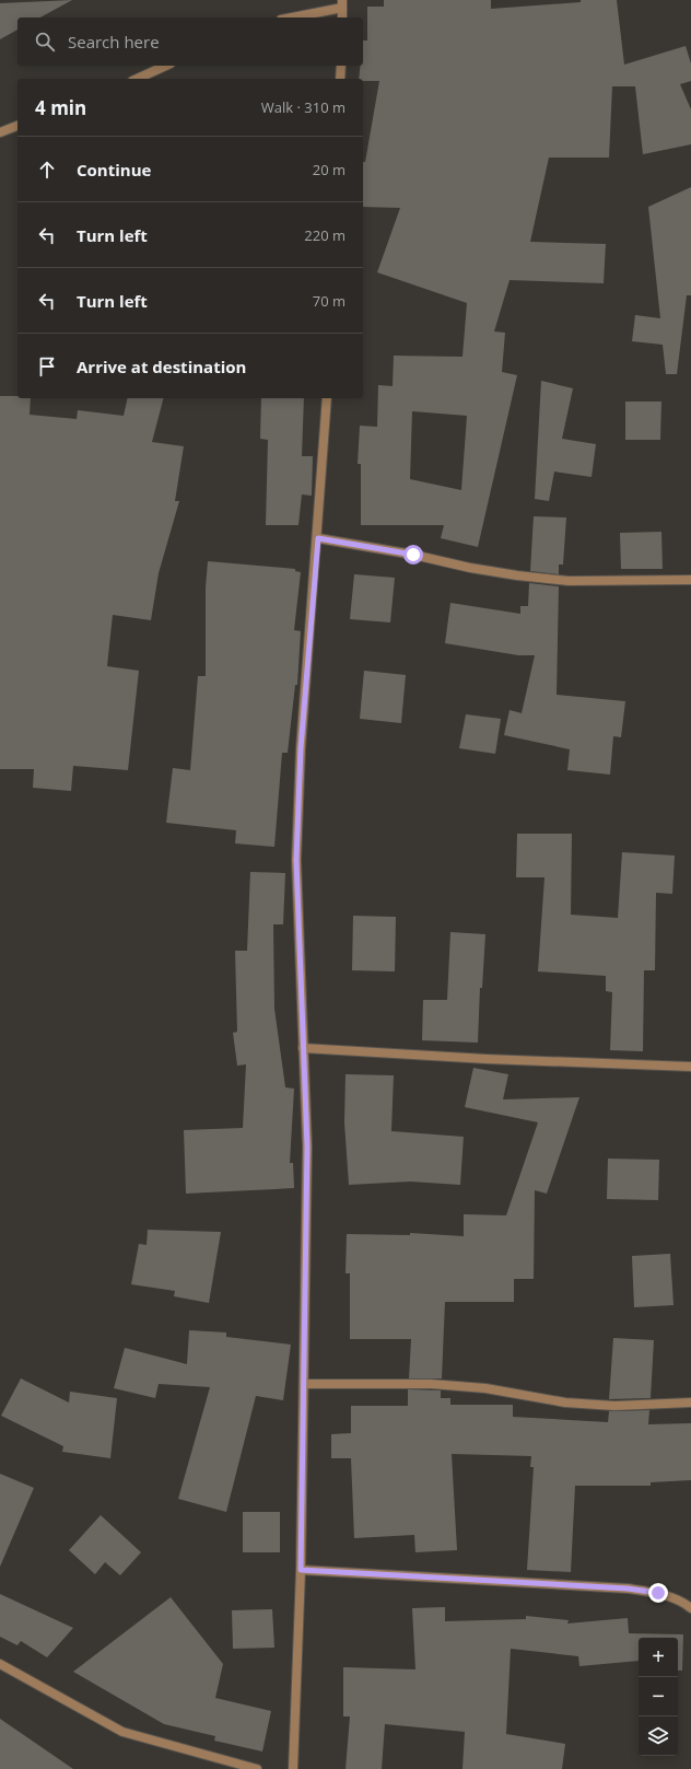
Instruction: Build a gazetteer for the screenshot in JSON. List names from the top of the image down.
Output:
{
  "page": {
    "search": "Search here",
    "heading": ["4 min", "Walk · 310 m"],
    "list": [
      ["Continue", "20 m"],
      ["Turn left", "220 m"],
      ["Turn left", "70 m"],
      "Arrive at destination"
    ],
    "map_buttons": ["+", "−"]
  }
}
